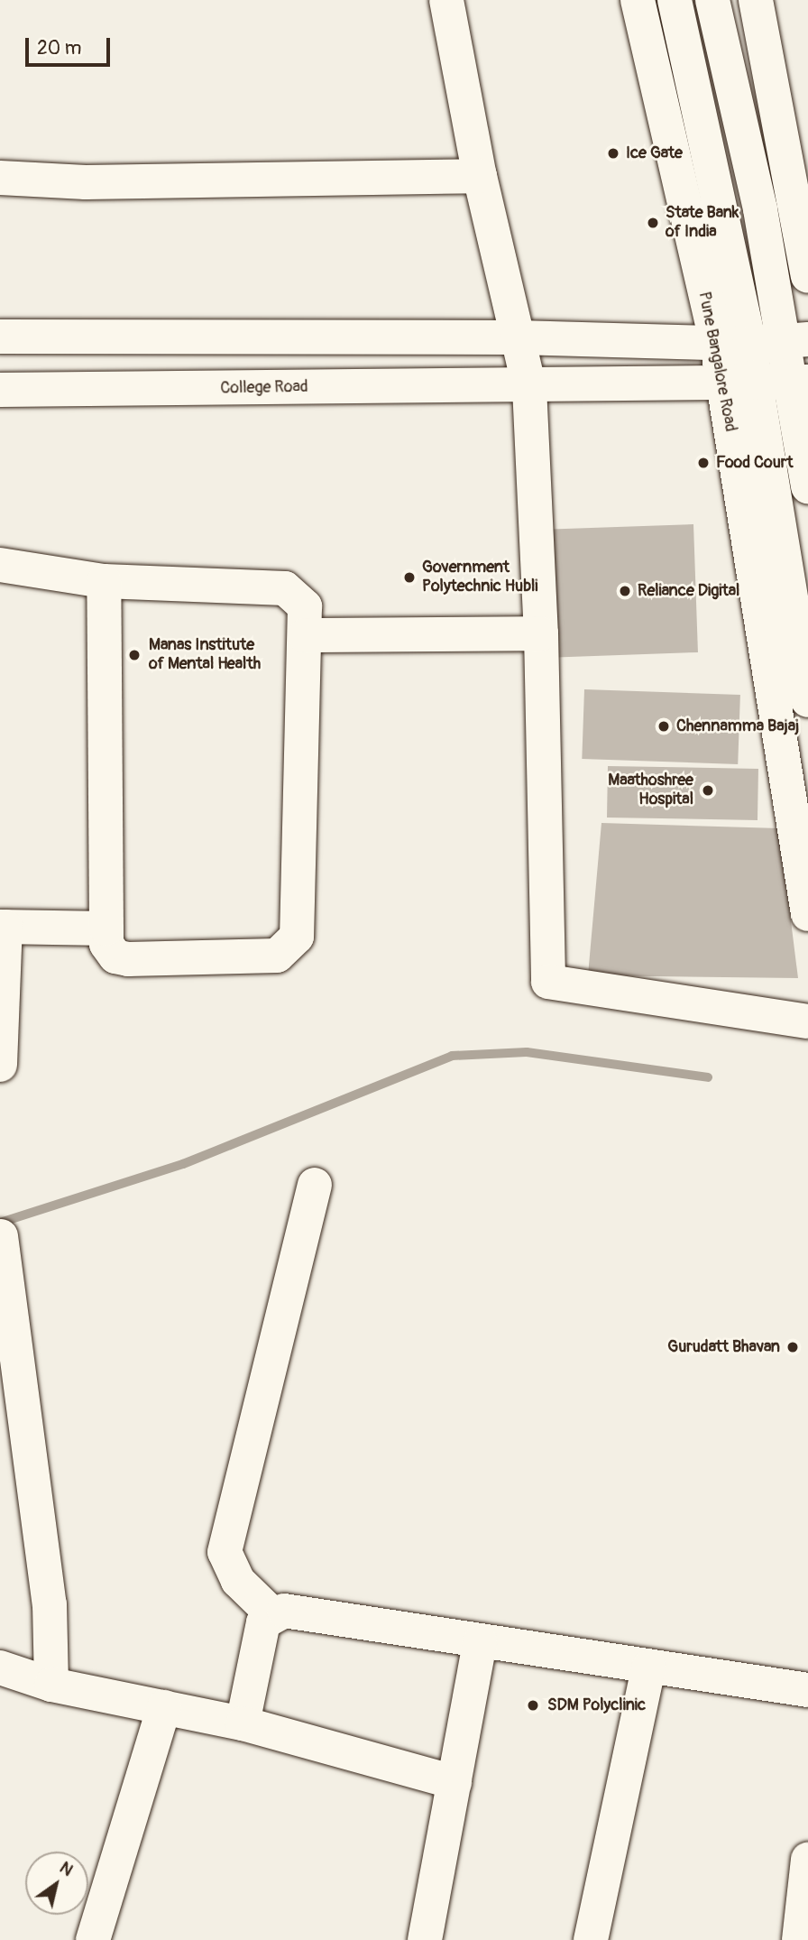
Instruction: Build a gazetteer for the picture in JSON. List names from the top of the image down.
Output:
{
  "streets": {
    "street": ["Pune Bangalore Road", "College Road"]
  },
  "crossings": [
    ["Pune Bangalore Road", "College Road"]
  ],
  "places": [
    "Ice Gate",
    "State Bank of India",
    "Food Court",
    "Government Polytechnic Hubli",
    "Reliance Digital",
    "Manas Institute of Mental Health",
    "Chennamma Bajaj",
    "Maathoshree Hospital",
    "Gurudatt Bhavan",
    "SDM Polyclinic"
  ],
  "scale_bar": "20 m",
  "north": "top right"
}
